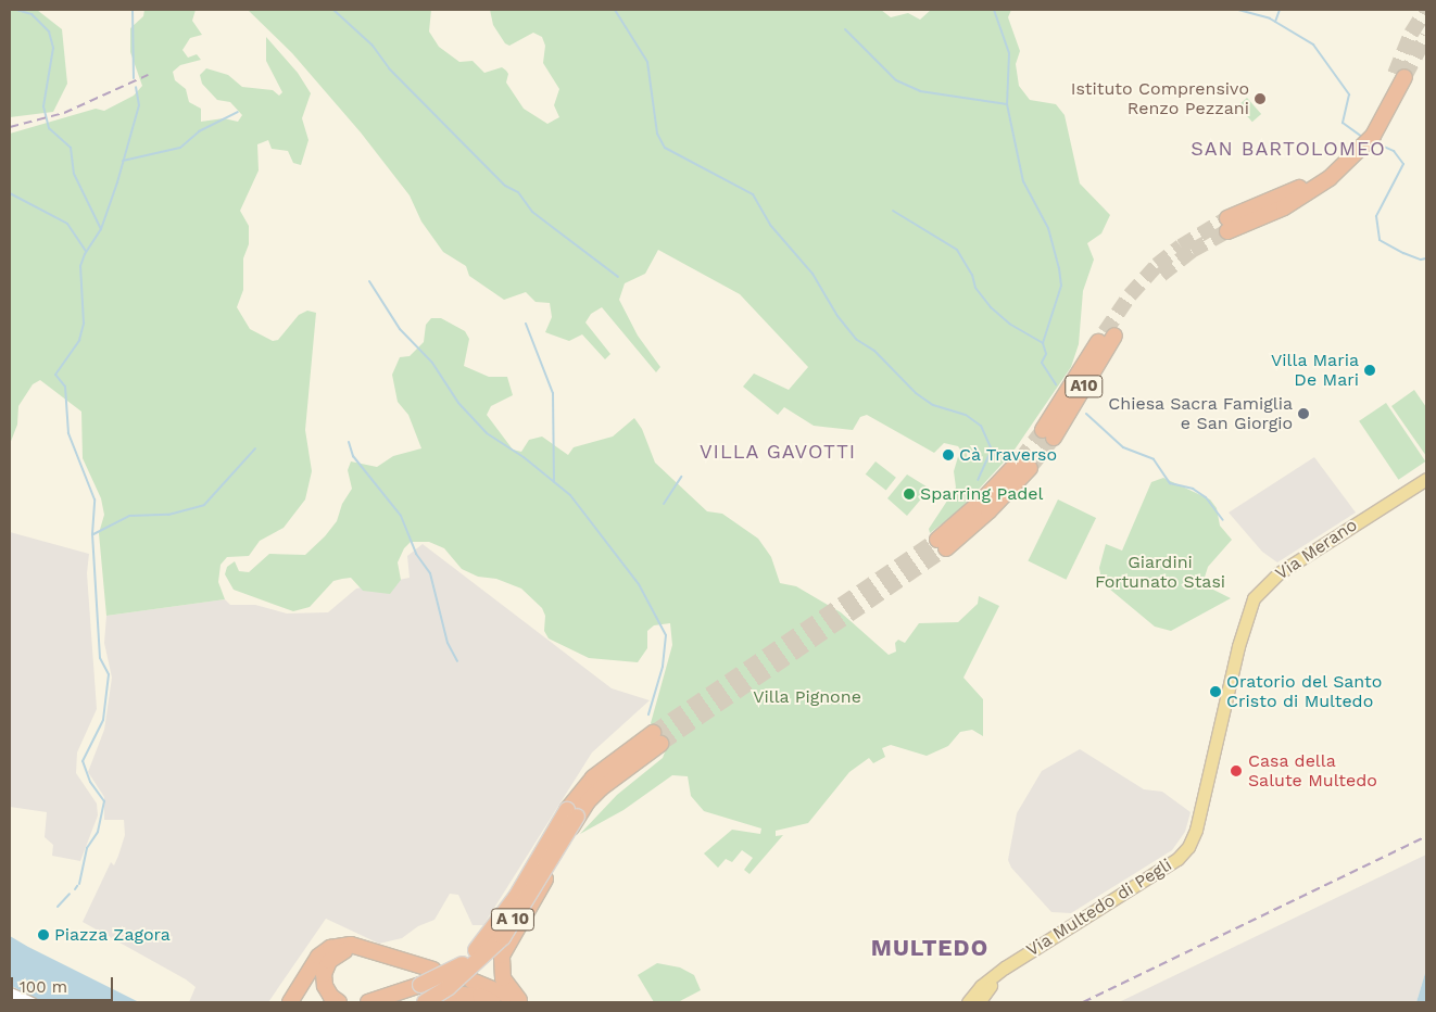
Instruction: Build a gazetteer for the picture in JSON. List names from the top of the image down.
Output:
{
  "streets": {
    "highway": ["A10", "A 10"],
    "main road": ["Via Merano", "Via Multedo di Pegli"]
  },
  "crossings": [
    ["Via Merano", "Via Multedo di Pegli"]
  ],
  "districts": ["SAN BARTOLOMEO", "VILLA GAVOTTI", "MULTEDO"],
  "parks": ["Giardini Fortunato Stasi", "Villa Pignone"],
  "places": [
    "Istituto Comprensivo Renzo Pezzani",
    "Villa Maria De Mari",
    "Chiesa Sacra Famiglia e San Giorgio",
    "Cà Traverso",
    "Sparring Padel",
    "Oratorio del Santo Cristo di Multedo",
    "Casa della Salute Multedo",
    "Piazza Zagora"
  ],
  "scale_bar": "100 m"
}
